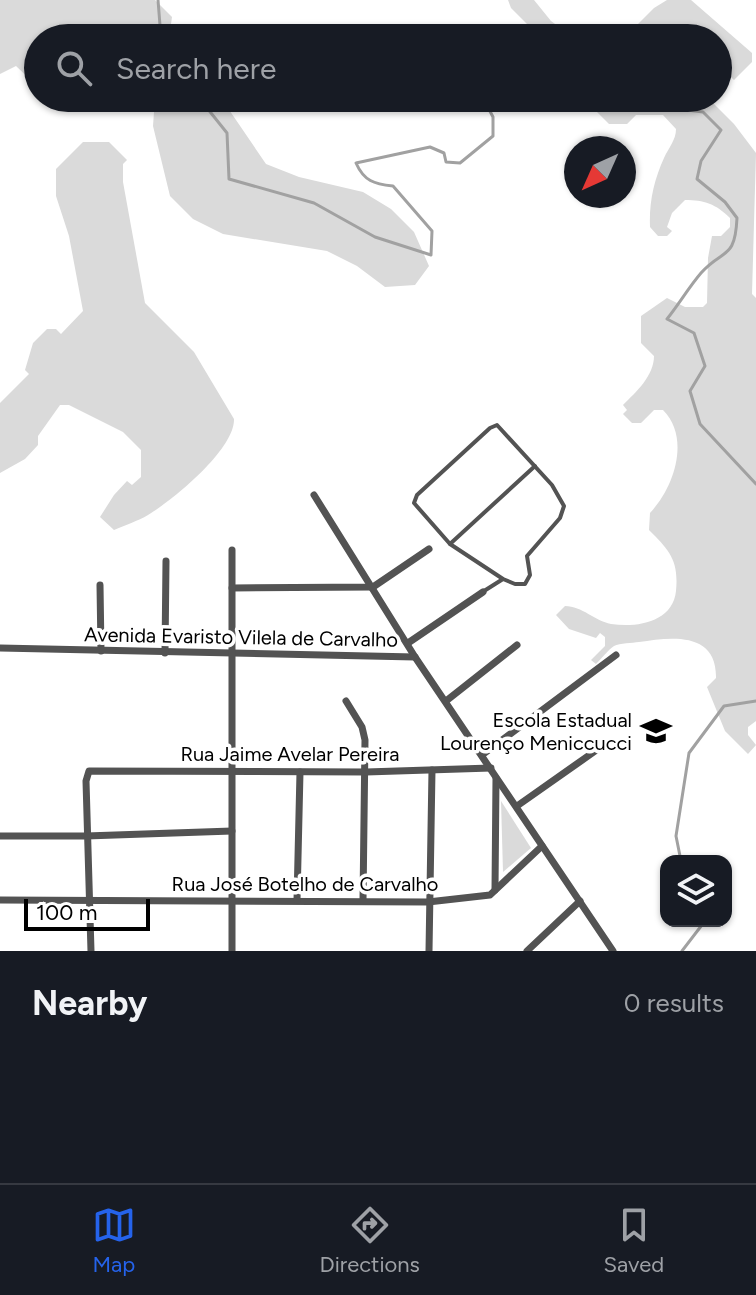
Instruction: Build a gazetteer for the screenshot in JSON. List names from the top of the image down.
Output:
{
  "streets": {
    "street": ["Avenida Evaristo Vilela de Carvalho", "Rua Jaime Avelar Pereira", "Rua José Botelho de Carvalho"]
  },
  "crossings": [
    ["Avenida Evaristo Vilela de Carvalho", "Rua Jaime Avelar Pereira"],
    ["Avenida Evaristo Vilela de Carvalho", "Rua José Botelho de Carvalho"]
  ],
  "places": {
    "school or university": ["Escola Estadual Lourenço Meniccucci"]
  },
  "scale_bar": "100 m",
  "north": "bottom left",
  "page": {
    "search": "Search here",
    "scale": "100 m",
    "heading": ["Nearby", "0 results"],
    "nav": ["Map", "Directions", "Saved"]
  }
}
